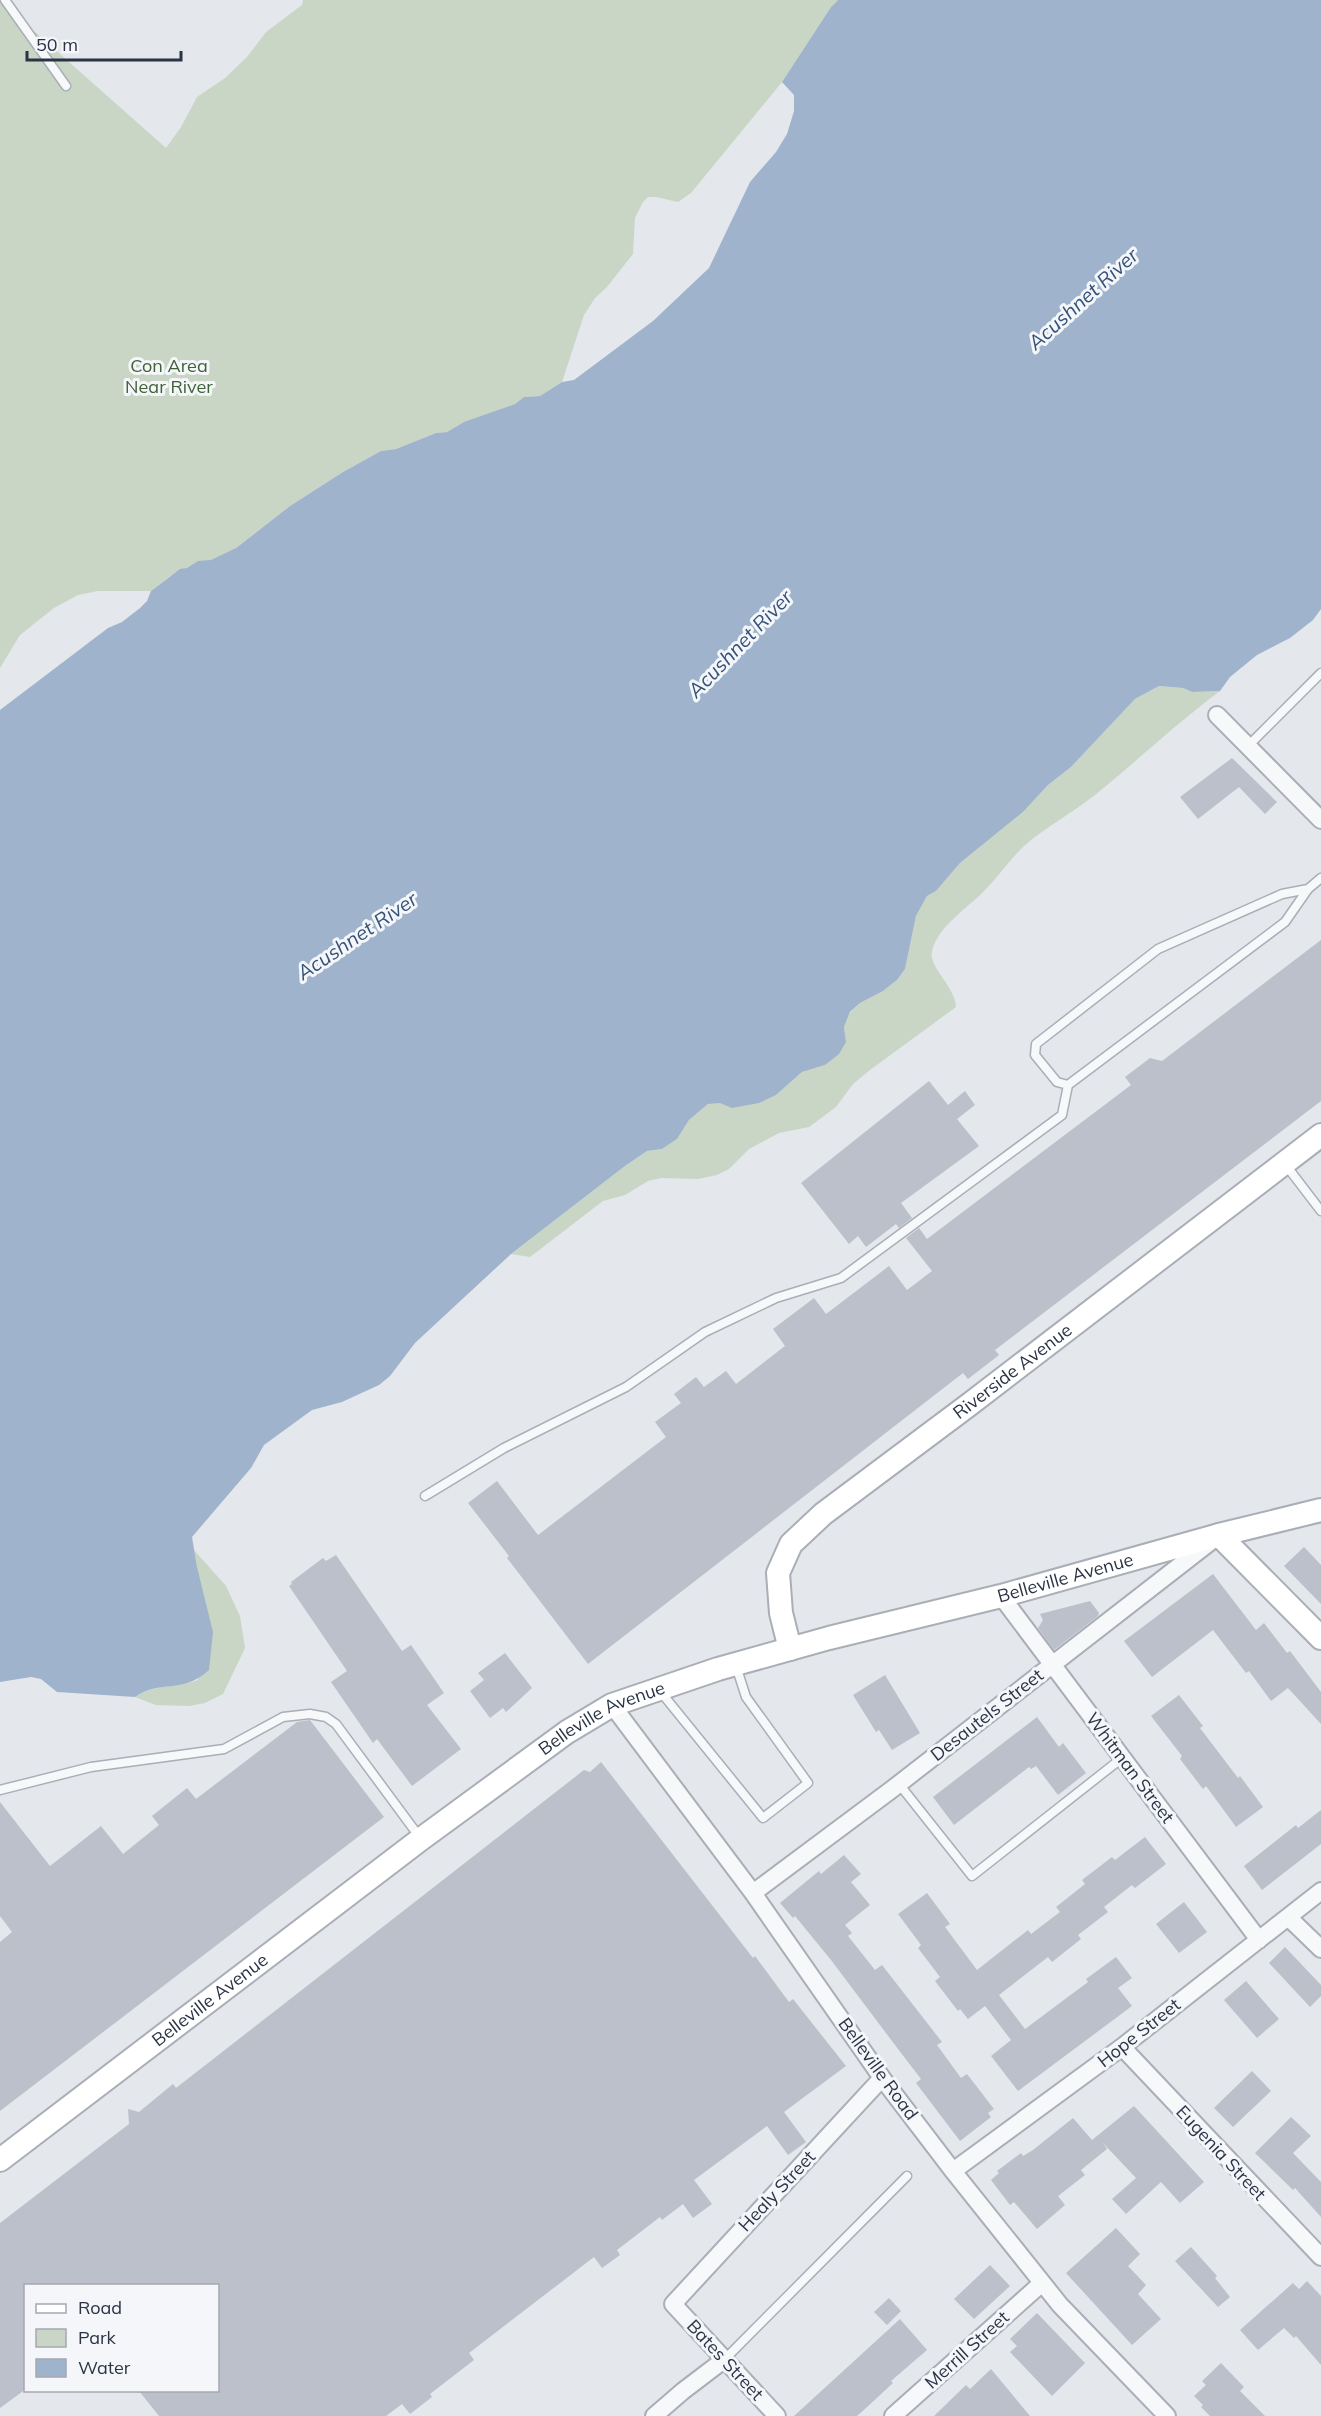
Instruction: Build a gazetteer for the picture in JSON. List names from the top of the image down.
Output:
{
  "streets": {
    "main road": ["Riverside Avenue", "Belleville Avenue"],
    "street": [
      "Desautels Street",
      "Whitman Street",
      "Hope Street",
      "Belleville Road",
      "Eugenia Street",
      "Healy Street",
      "Merrill Street",
      "Bates Street"
    ]
  },
  "crossings": [
    ["Riverside Avenue", "Belleville Avenue"],
    ["Belleville Avenue", "Desautels Street"],
    ["Belleville Avenue", "Whitman Street"],
    ["Belleville Avenue", "Belleville Road"],
    ["Desautels Street", "Whitman Street"],
    ["Desautels Street", "Belleville Road"],
    ["Whitman Street", "Hope Street"],
    ["Hope Street", "Belleville Road"],
    ["Hope Street", "Eugenia Street"],
    ["Belleville Road", "Healy Street"],
    ["Belleville Road", "Merrill Street"],
    ["Healy Street", "Bates Street"]
  ],
  "water": ["Acushnet River"],
  "parks": ["Con Area Near River"],
  "legend": ["Road", "Park", "Water"],
  "scale_bar": "50 m"
}
